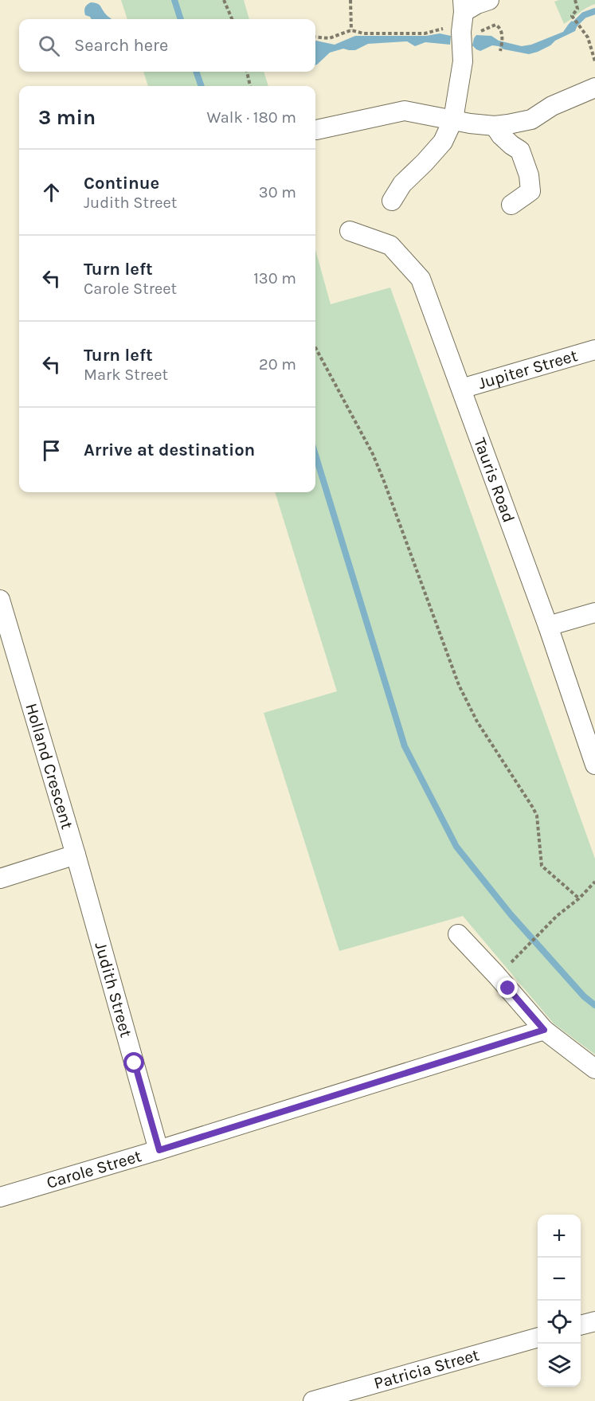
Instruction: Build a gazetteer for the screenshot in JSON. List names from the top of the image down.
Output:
{
  "streets": {
    "street": [
      "Jupiter Street",
      "Tauris Road",
      "Holland Crescent",
      "Judith Street",
      "Carole Street",
      "Patricia Street"
    ]
  },
  "crossings": [
    ["Jupiter Street", "Tauris Road"],
    ["Holland Crescent", "Judith Street"],
    ["Judith Street", "Carole Street"]
  ],
  "page": {
    "search": "Search here",
    "heading": ["3 min", "Walk · 180 m"],
    "list": [
      ["Continue", "Judith Street", "30 m"],
      ["Turn left", "Carole Street", "130 m"],
      ["Turn left", "Mark Street", "20 m"],
      "Arrive at destination"
    ],
    "map_buttons": ["+", "−"]
  }
}
